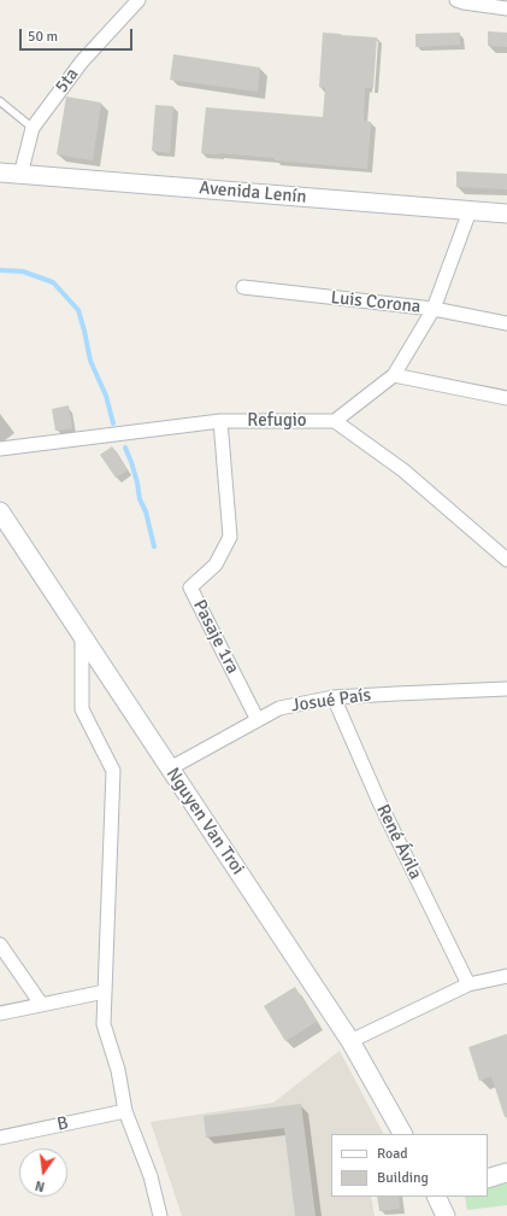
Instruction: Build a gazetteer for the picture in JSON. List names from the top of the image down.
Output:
{
  "streets": {
    "street": [
      "5ta",
      "Avenida Lenín",
      "Luis Corona",
      "Refugio",
      "Pasaje 1ra",
      "Josué País",
      "Nguyen Van Troi",
      "René Ávila",
      "B"
    ]
  },
  "crossings": [
    ["5ta", "Avenida Lenín"],
    ["Refugio", "Pasaje 1ra"],
    ["Pasaje 1ra", "Josué País"],
    ["Josué País", "Nguyen Van Troi"],
    ["Josué País", "René Ávila"]
  ],
  "legend": ["Road", "Building"],
  "scale_bar": "50 m",
  "north": "bottom"
}
